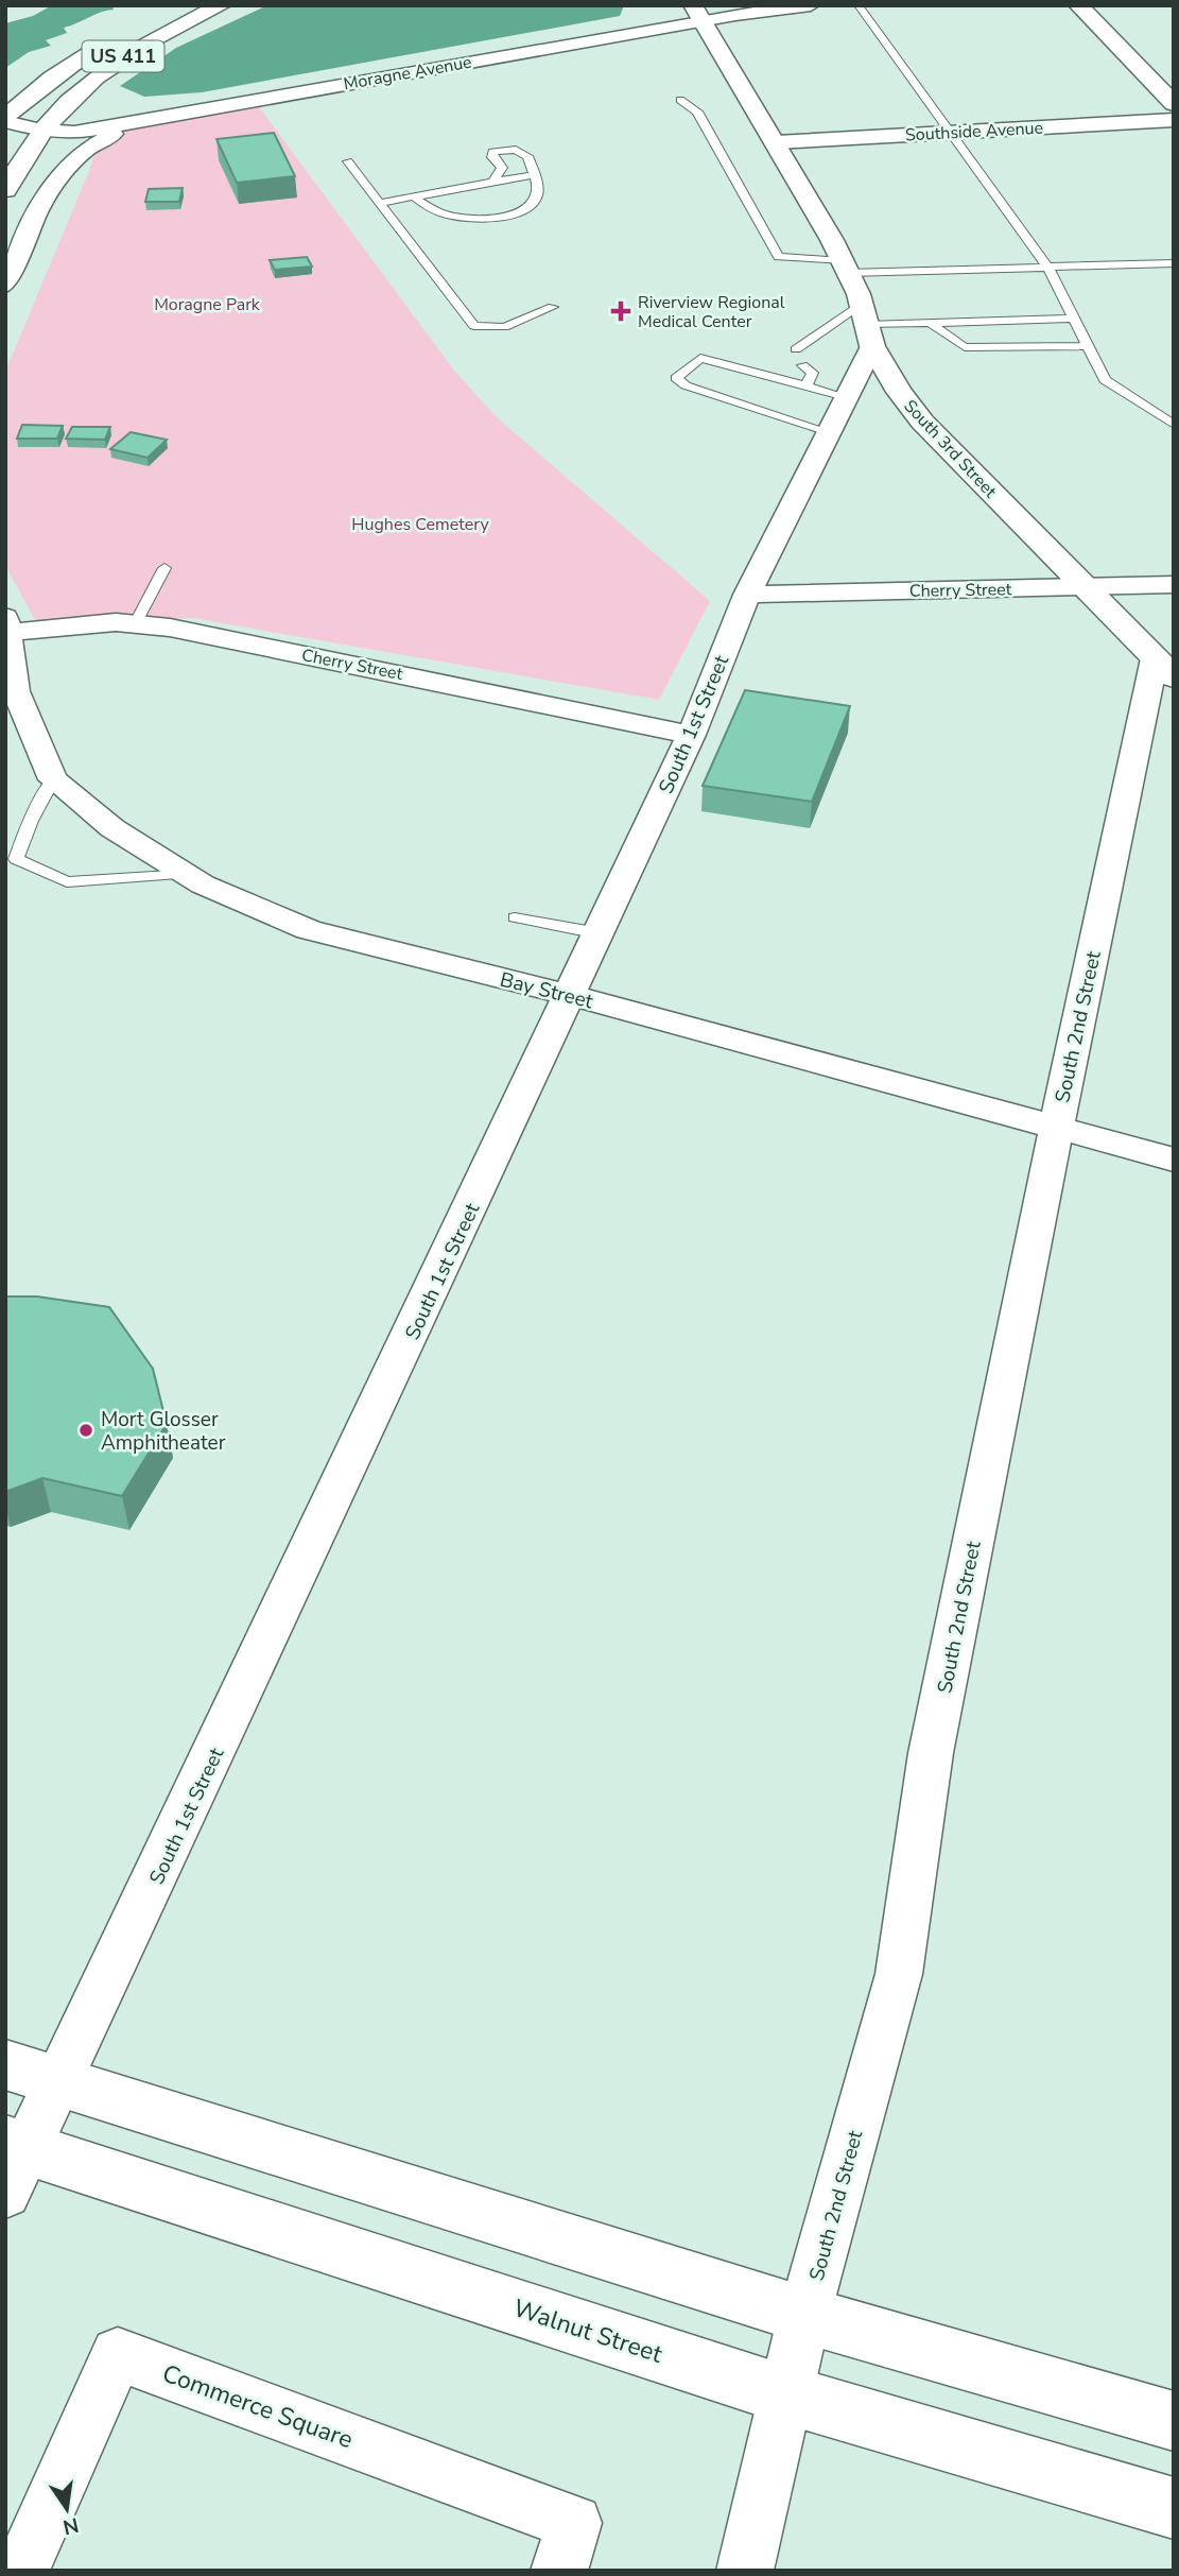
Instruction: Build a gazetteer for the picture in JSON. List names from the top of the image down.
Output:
{
  "streets": {
    "main road": ["US 411", "South 3rd Street", "Walnut Street"],
    "street": [
      "Moragne Avenue",
      "Southside Avenue",
      "Cherry Street",
      "South 1st Street",
      "Bay Street",
      "South 2nd Street",
      "Commerce Square"
    ]
  },
  "crossings": [
    ["US 411", "Moragne Avenue"],
    ["Moragne Avenue", "South 3rd Street"],
    ["Southside Avenue", "South 3rd Street"],
    ["South 3rd Street", "Cherry Street"],
    ["South 3rd Street", "South 1st Street"],
    ["South 3rd Street", "South 2nd Street"],
    ["Cherry Street", "South 1st Street"],
    ["Cherry Street", "Bay Street"],
    ["South 1st Street", "Bay Street"],
    ["South 1st Street", "Walnut Street"],
    ["Bay Street", "South 2nd Street"],
    ["South 2nd Street", "Walnut Street"]
  ],
  "parks": ["Moragne Park", "Hughes Cemetery"],
  "places": {
    "health": ["Riverview Regional Medical Center"],
    "other": ["Mort Glosser Amphitheater"]
  },
  "north": "bottom"
}
